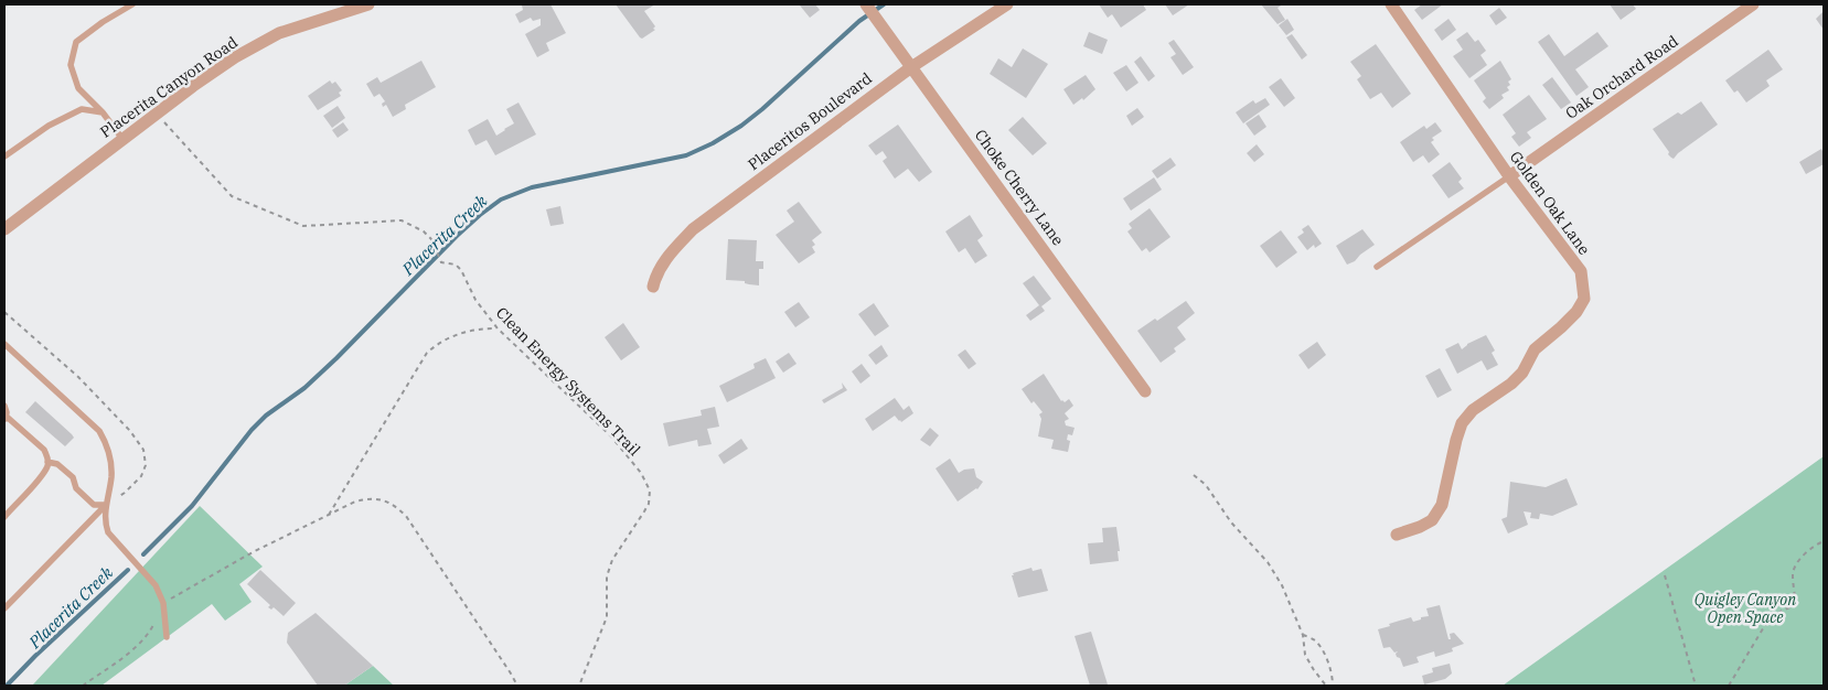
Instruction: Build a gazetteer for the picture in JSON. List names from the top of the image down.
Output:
{
  "streets": {
    "street": [
      "Oak Orchard Road",
      "Placerita Canyon Road",
      "Placeritos Boulevard",
      "Choke Cherry Lane",
      "Golden Oak Lane"
    ],
    "path": ["Clean Energy Systems Trail"]
  },
  "crossings": [
    ["Oak Orchard Road", "Golden Oak Lane"],
    ["Placerita Canyon Road", "Clean Energy Systems Trail"],
    ["Placeritos Boulevard", "Choke Cherry Lane"]
  ],
  "water": ["Placerita Creek"],
  "parks": ["Quigley Canyon Open Space"]
}
